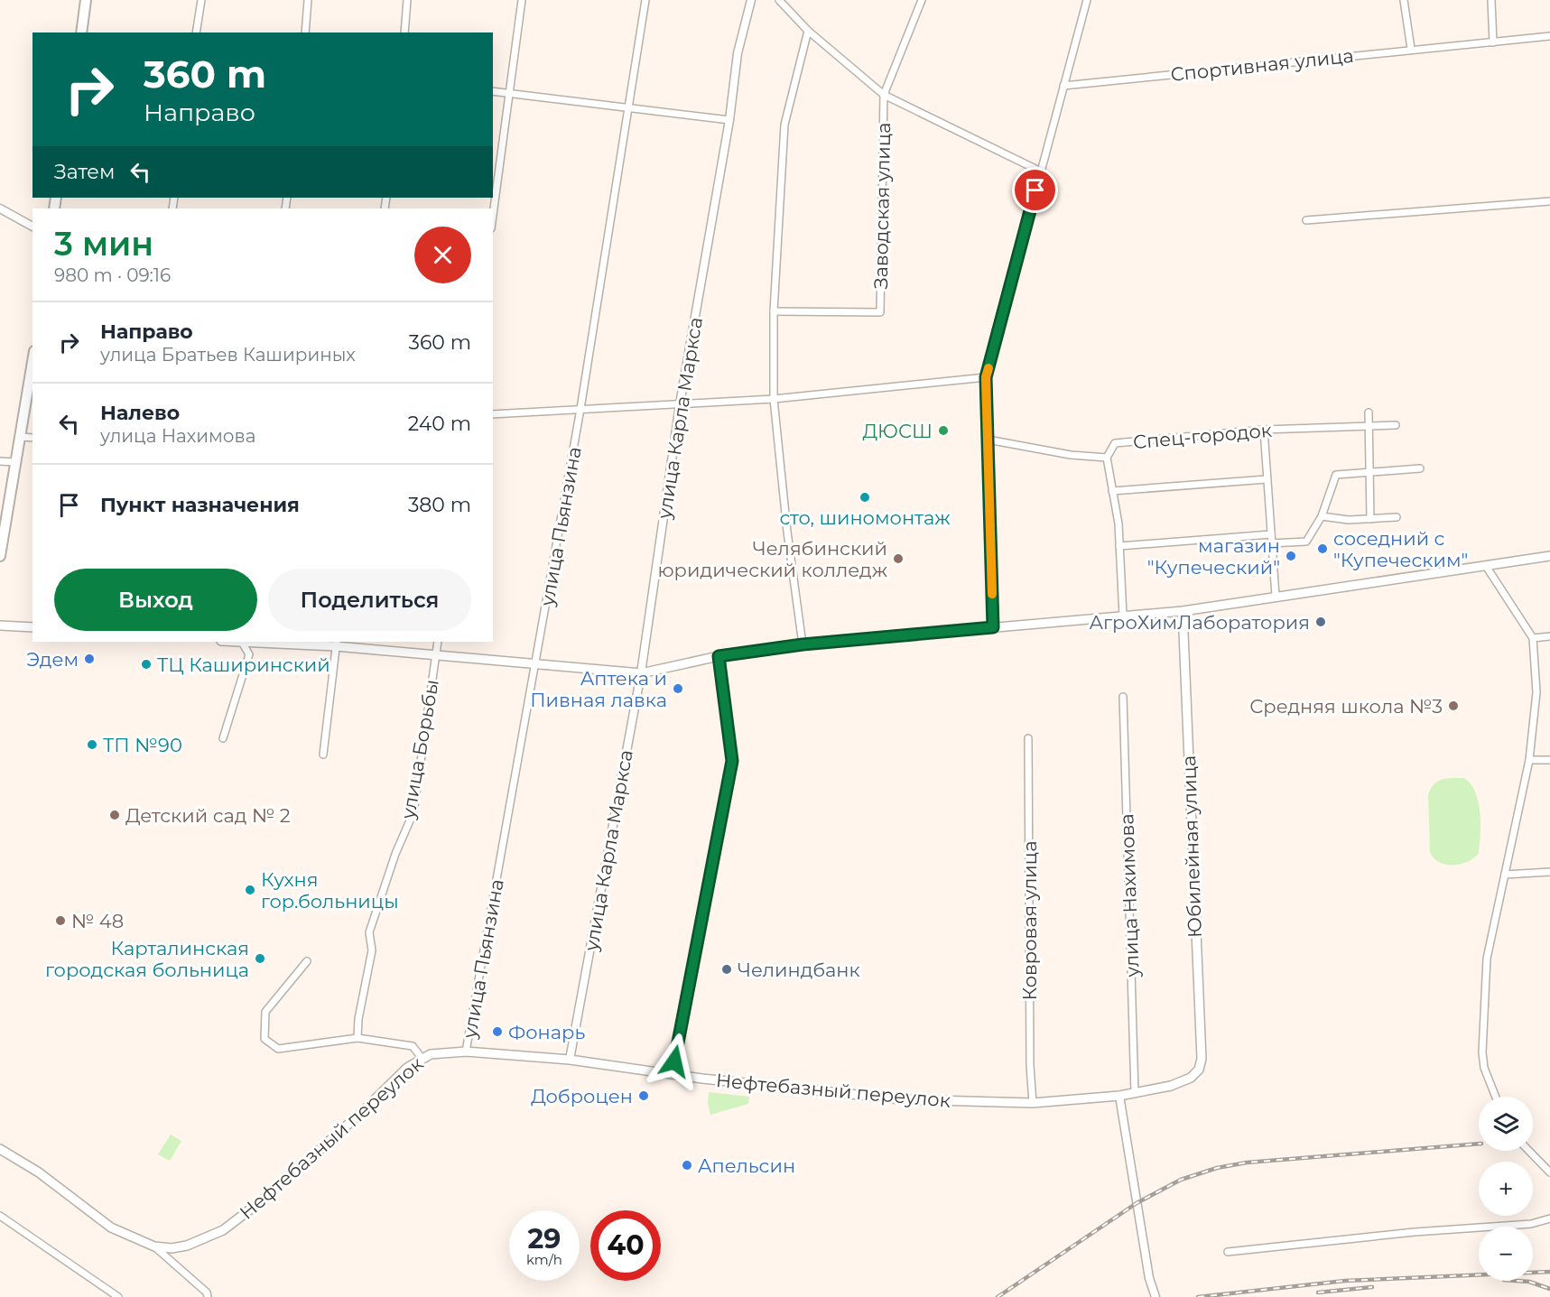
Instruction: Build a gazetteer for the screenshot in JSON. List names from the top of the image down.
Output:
{
  "streets": {
    "main road": ["Юбилейная улица", "Нефтебазный переулок"],
    "street": [
      "Спортивная улица",
      "Заводская улица",
      "улица Карла Маркса",
      "Спец-городок",
      "улица Пьянзина",
      "улица Борьбы",
      "улица Нахимова",
      "Ковровая улица"
    ]
  },
  "crossings": [
    ["улица Карла Маркса", "Нефтебазный переулок"],
    ["улица Пьянзина", "Нефтебазный переулок"],
    ["Юбилейная улица", "Нефтебазный переулок"],
    ["улица Нахимова", "Нефтебазный переулок"],
    ["Ковровая улица", "Нефтебазный переулок"]
  ],
  "places": [
    "ДЮСШ",
    "сто, шиномонтаж",
    "соседний с \"Купеческим\"",
    "магазин \"Купеческий\"",
    "Челябинский юридический колледж",
    "АгроХимЛаборатория",
    "Эдем",
    "ТЦ Каширинский",
    "Аптека и Пивная лавка",
    "Средняя школа №3",
    "ТП №90",
    "Детский сад № 2",
    "Кухня гор.больницы",
    "№ 48",
    "Карталинская городская больница",
    "Челиндбанк",
    "Фонарь",
    "Доброцен",
    "Апельсин"
  ],
  "page": {
    "turn": ["360 m", "Направо"],
    "then": "Затем",
    "heading": ["3 мин", "980 m · 09:16"],
    "list": [
      {
        "name": "Направо",
        "note": "улица Братьев Кашириных",
        "value": "360 m"
      },
      {
        "name": "Налево",
        "note": "улица Нахимова",
        "value": "240 m"
      },
      {
        "name": "Пункт назначения",
        "value": "380 m"
      }
    ],
    "buttons": ["Выход", "Поделиться"],
    "map_buttons": ["+", "−"],
    "speed": "29 km/h",
    "limit": "40"
  }
}
